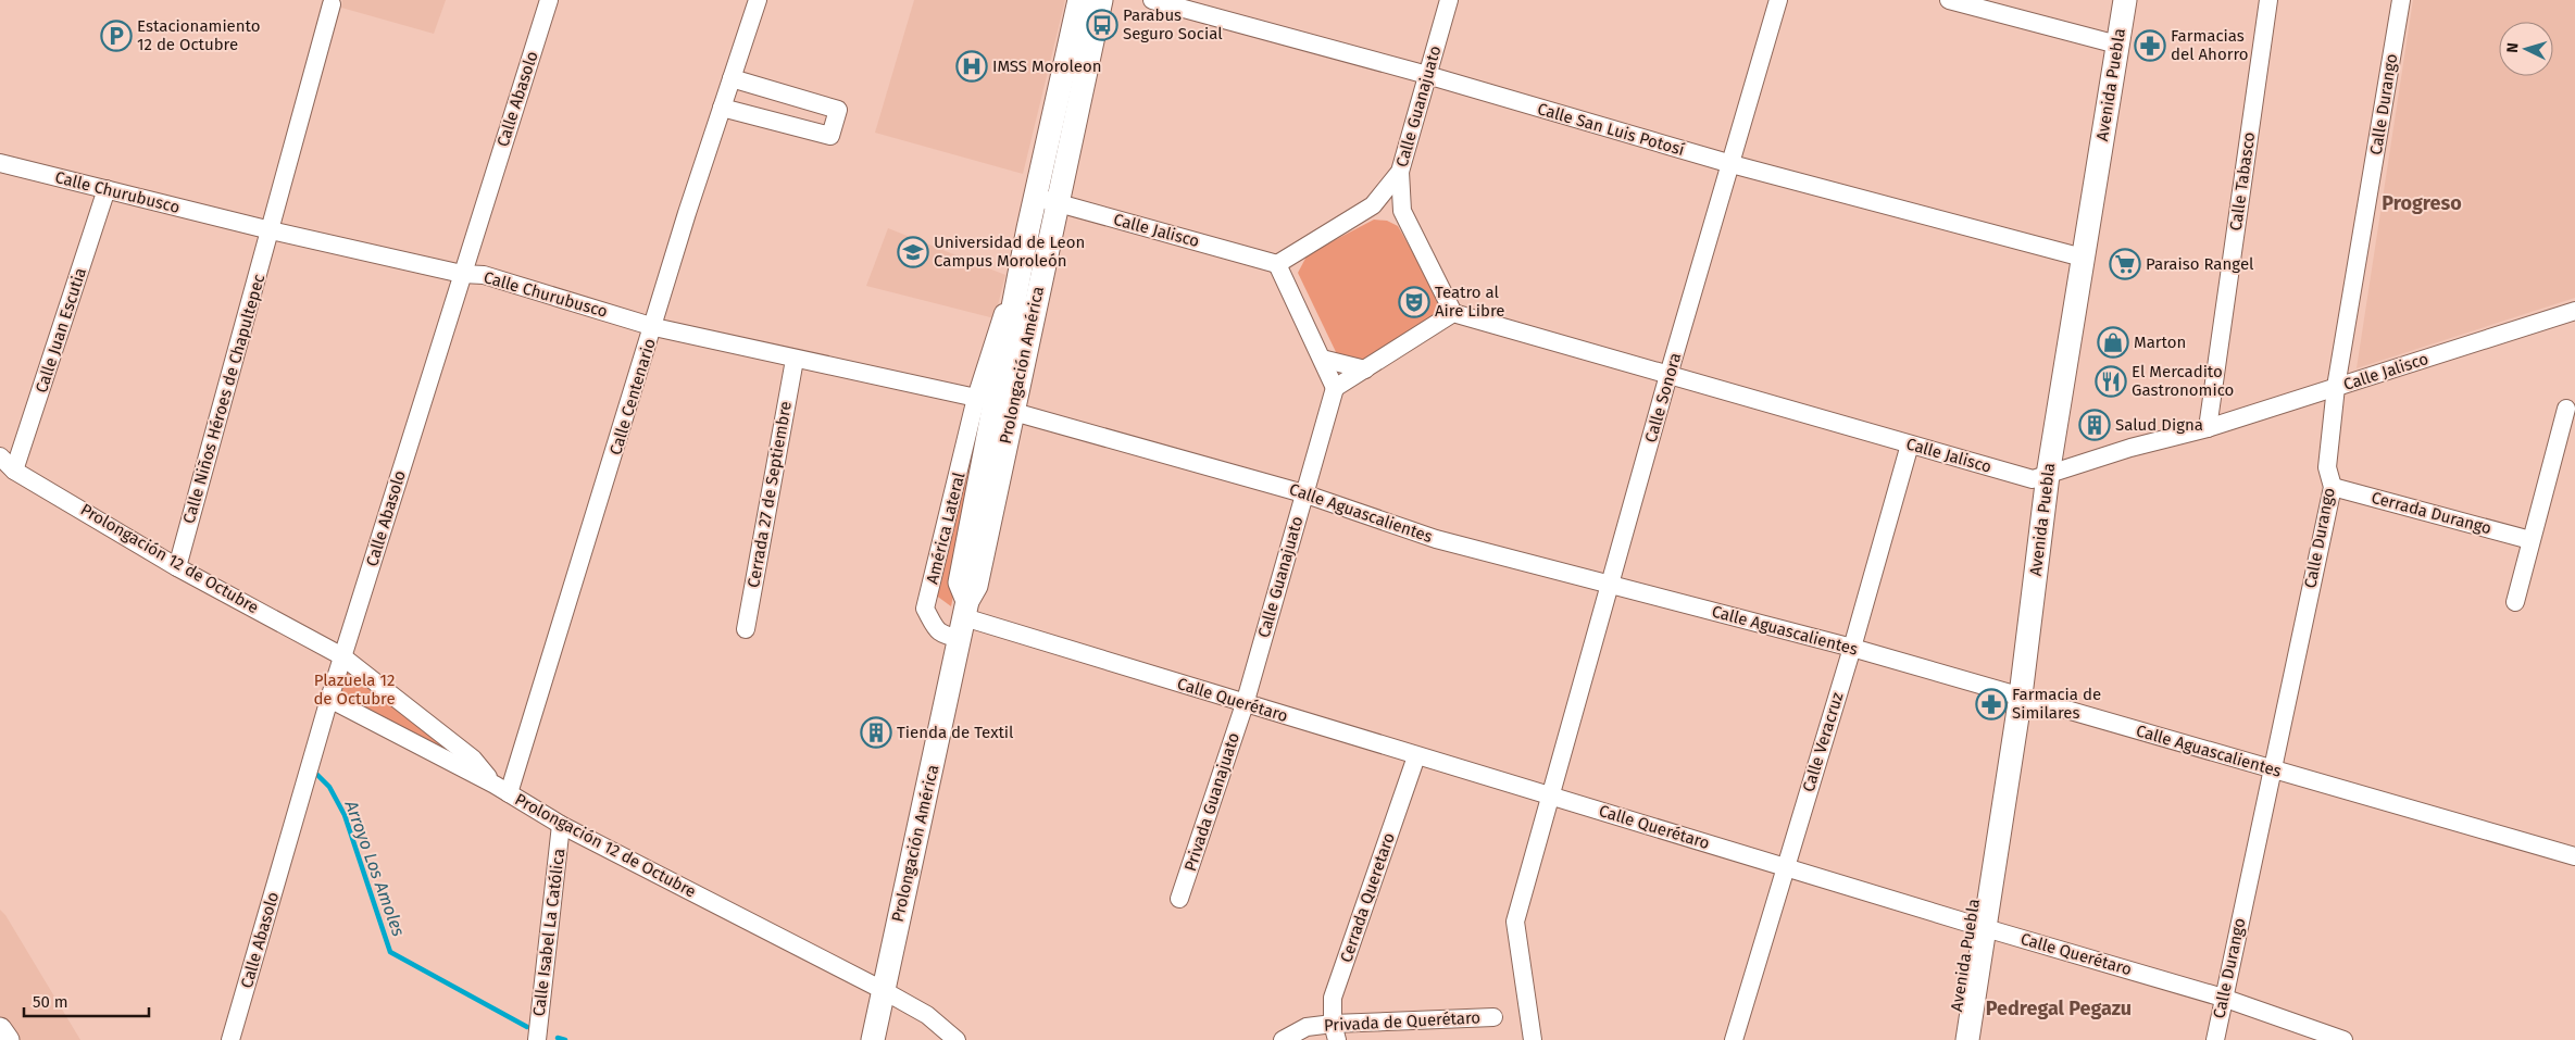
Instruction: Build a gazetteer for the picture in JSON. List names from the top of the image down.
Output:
{
  "streets": {
    "street": [
      "Avenida Puebla",
      "Calle Abasolo",
      "Calle Durango",
      "Calle Guanajuato",
      "Calle San Luis Potosí",
      "Calle Tabasco",
      "Calle Churubusco",
      "Calle Jalisco",
      "Calle Juan Escutia",
      "Prolongación América",
      "Calle Centenario",
      "Calle Sonora",
      "Calle Niños Héroes de Chapultepec",
      "Cerrada 27 de Septiembre",
      "Calle Aguascalientes",
      "Cerrada Durango",
      "América Lateral",
      "Prolongación 12 de Octubre",
      "Calle Querétaro",
      "Calle Veracruz",
      "Privada Guanajuato",
      "Cerrada Queretaro",
      "Calle Isabel La Católica",
      "Privada de Querétaro"
    ]
  },
  "crossings": [
    ["Avenida Puebla", "Calle San Luis Potosí"],
    ["Avenida Puebla", "Calle Jalisco"],
    ["Avenida Puebla", "Calle Aguascalientes"],
    ["Avenida Puebla", "Calle Querétaro"],
    ["Calle Abasolo", "Calle Churubusco"],
    ["Calle Abasolo", "Prolongación 12 de Octubre"],
    ["Calle Durango", "Calle Jalisco"],
    ["Calle Durango", "Calle Aguascalientes"],
    ["Calle Durango", "Cerrada Durango"],
    ["Calle Durango", "Calle Querétaro"],
    ["Calle Guanajuato", "Calle San Luis Potosí"],
    ["Calle Guanajuato", "Calle Jalisco"],
    ["Calle Guanajuato", "Calle Aguascalientes"],
    ["Calle Guanajuato", "Calle Querétaro"],
    ["Calle Guanajuato", "Privada Guanajuato"],
    ["Calle San Luis Potosí", "Calle Sonora"],
    ["Calle Tabasco", "Calle Jalisco"],
    ["Calle Churubusco", "Calle Juan Escutia"],
    ["Calle Churubusco", "Prolongación América"],
    ["Calle Churubusco", "Calle Centenario"],
    ["Calle Churubusco", "Calle Niños Héroes de Chapultepec"],
    ["Calle Churubusco", "Cerrada 27 de Septiembre"],
    ["Calle Churubusco", "Calle Aguascalientes"],
    ["Calle Churubusco", "América Lateral"],
    ["Calle Jalisco", "Prolongación América"],
    ["Calle Jalisco", "Calle Sonora"],
    ["Calle Jalisco", "Calle Veracruz"],
    ["Calle Juan Escutia", "Prolongación 12 de Octubre"],
    ["Prolongación América", "Calle Aguascalientes"],
    ["Prolongación América", "América Lateral"],
    ["Prolongación América", "Prolongación 12 de Octubre"],
    ["Prolongación América", "Calle Querétaro"],
    ["Calle Centenario", "Prolongación 12 de Octubre"],
    ["Calle Sonora", "Calle Aguascalientes"],
    ["Calle Sonora", "Calle Querétaro"],
    ["Calle Niños Héroes de Chapultepec", "Prolongación 12 de Octubre"],
    ["Calle Aguascalientes", "América Lateral"],
    ["Calle Aguascalientes", "Calle Veracruz"],
    ["América Lateral", "Calle Querétaro"],
    ["Prolongación 12 de Octubre", "Calle Isabel La Católica"],
    ["Calle Querétaro", "Calle Veracruz"],
    ["Calle Querétaro", "Privada Guanajuato"],
    ["Calle Querétaro", "Cerrada Queretaro"],
    ["Cerrada Queretaro", "Privada de Querétaro"]
  ],
  "districts": ["Progreso", "Pedregal Pegazu"],
  "water": ["Arroyo Los Amoles"],
  "parks": ["Plazuela 12 de Octubre"],
  "places": {
    "bus stop": ["Parabus Seguro Social"],
    "parking": ["Estacionamiento 12 de Octubre"],
    "pharmacy": ["Farmacias del Ahorro", "Farmacia de Similares"],
    "hospital": ["IMSS Moroleon"],
    "school or university": ["Universidad de Leon Campus Moroleón"],
    "supermarket": ["Paraiso Rangel"],
    "theatre": ["Teatro al Aire Libre"],
    "shop": ["Marton"],
    "restaurant": ["El Mercadito Gastronomico"],
    "building": ["Salud Digna", "Tienda de Textil"]
  },
  "scale_bar": "50 m",
  "north": "left"
}
